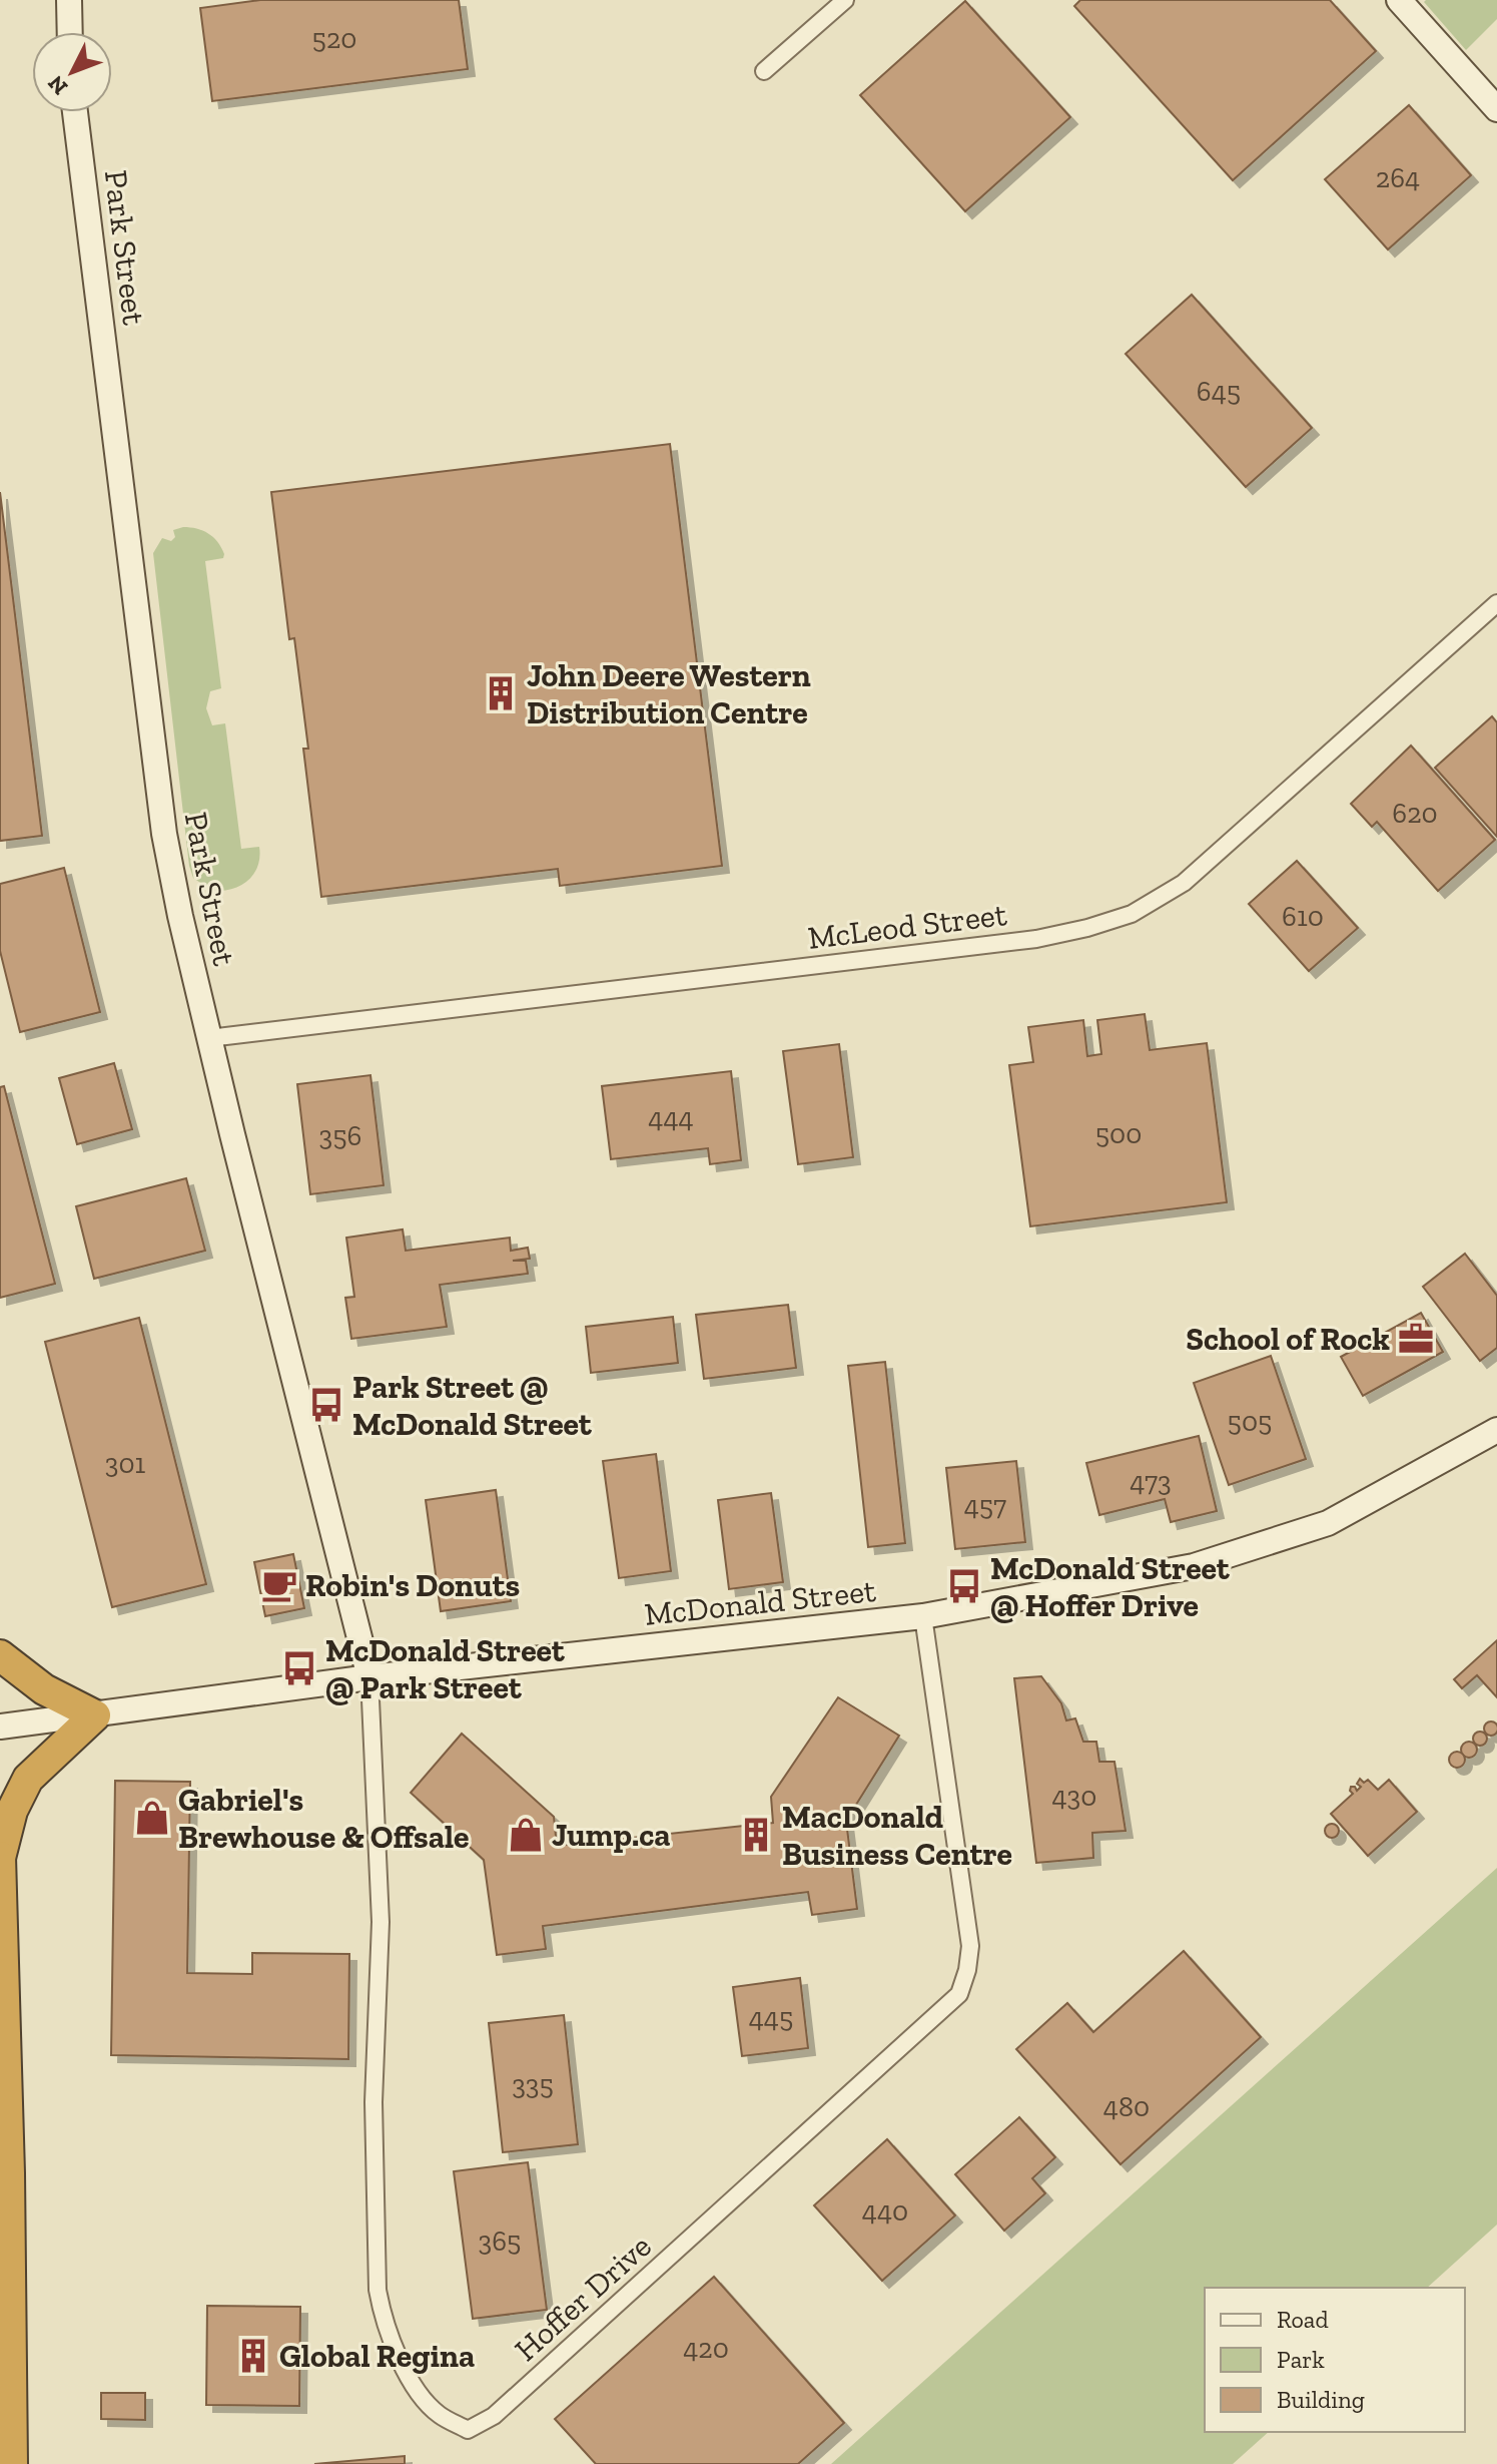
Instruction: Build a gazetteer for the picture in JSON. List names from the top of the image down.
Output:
{
  "streets": {
    "street": [
      "Park Street",
      "McLeod Street",
      "McDonald Street",
      "Hoffer Drive"
    ]
  },
  "crossings": [
    ["Park Street", "McLeod Street"],
    ["Park Street", "McDonald Street"],
    ["Park Street", "Hoffer Drive"],
    ["McDonald Street", "Hoffer Drive"]
  ],
  "places": {
    "building": ["John Deere Western Distribution Centre", "MacDonald Business Centre", "Global Regina"],
    "office": ["School of Rock"],
    "bus stop": ["Park Street @ McDonald Street", "McDonald Street @ Hoffer Drive", "McDonald Street @ Park Street"],
    "cafe": ["Robin's Donuts"],
    "shop": ["Gabriel's Brewhouse & Offsale", "Jump.ca"]
  },
  "house_numbers": [
    "520",
    "264",
    "645",
    "620",
    "610",
    "444",
    "500",
    "356",
    "505",
    "301",
    "473",
    "457",
    "430",
    "445",
    "335",
    "480",
    "440",
    "365",
    "420"
  ],
  "legend": ["Road", "Park", "Building"],
  "north": "bottom left"
}
